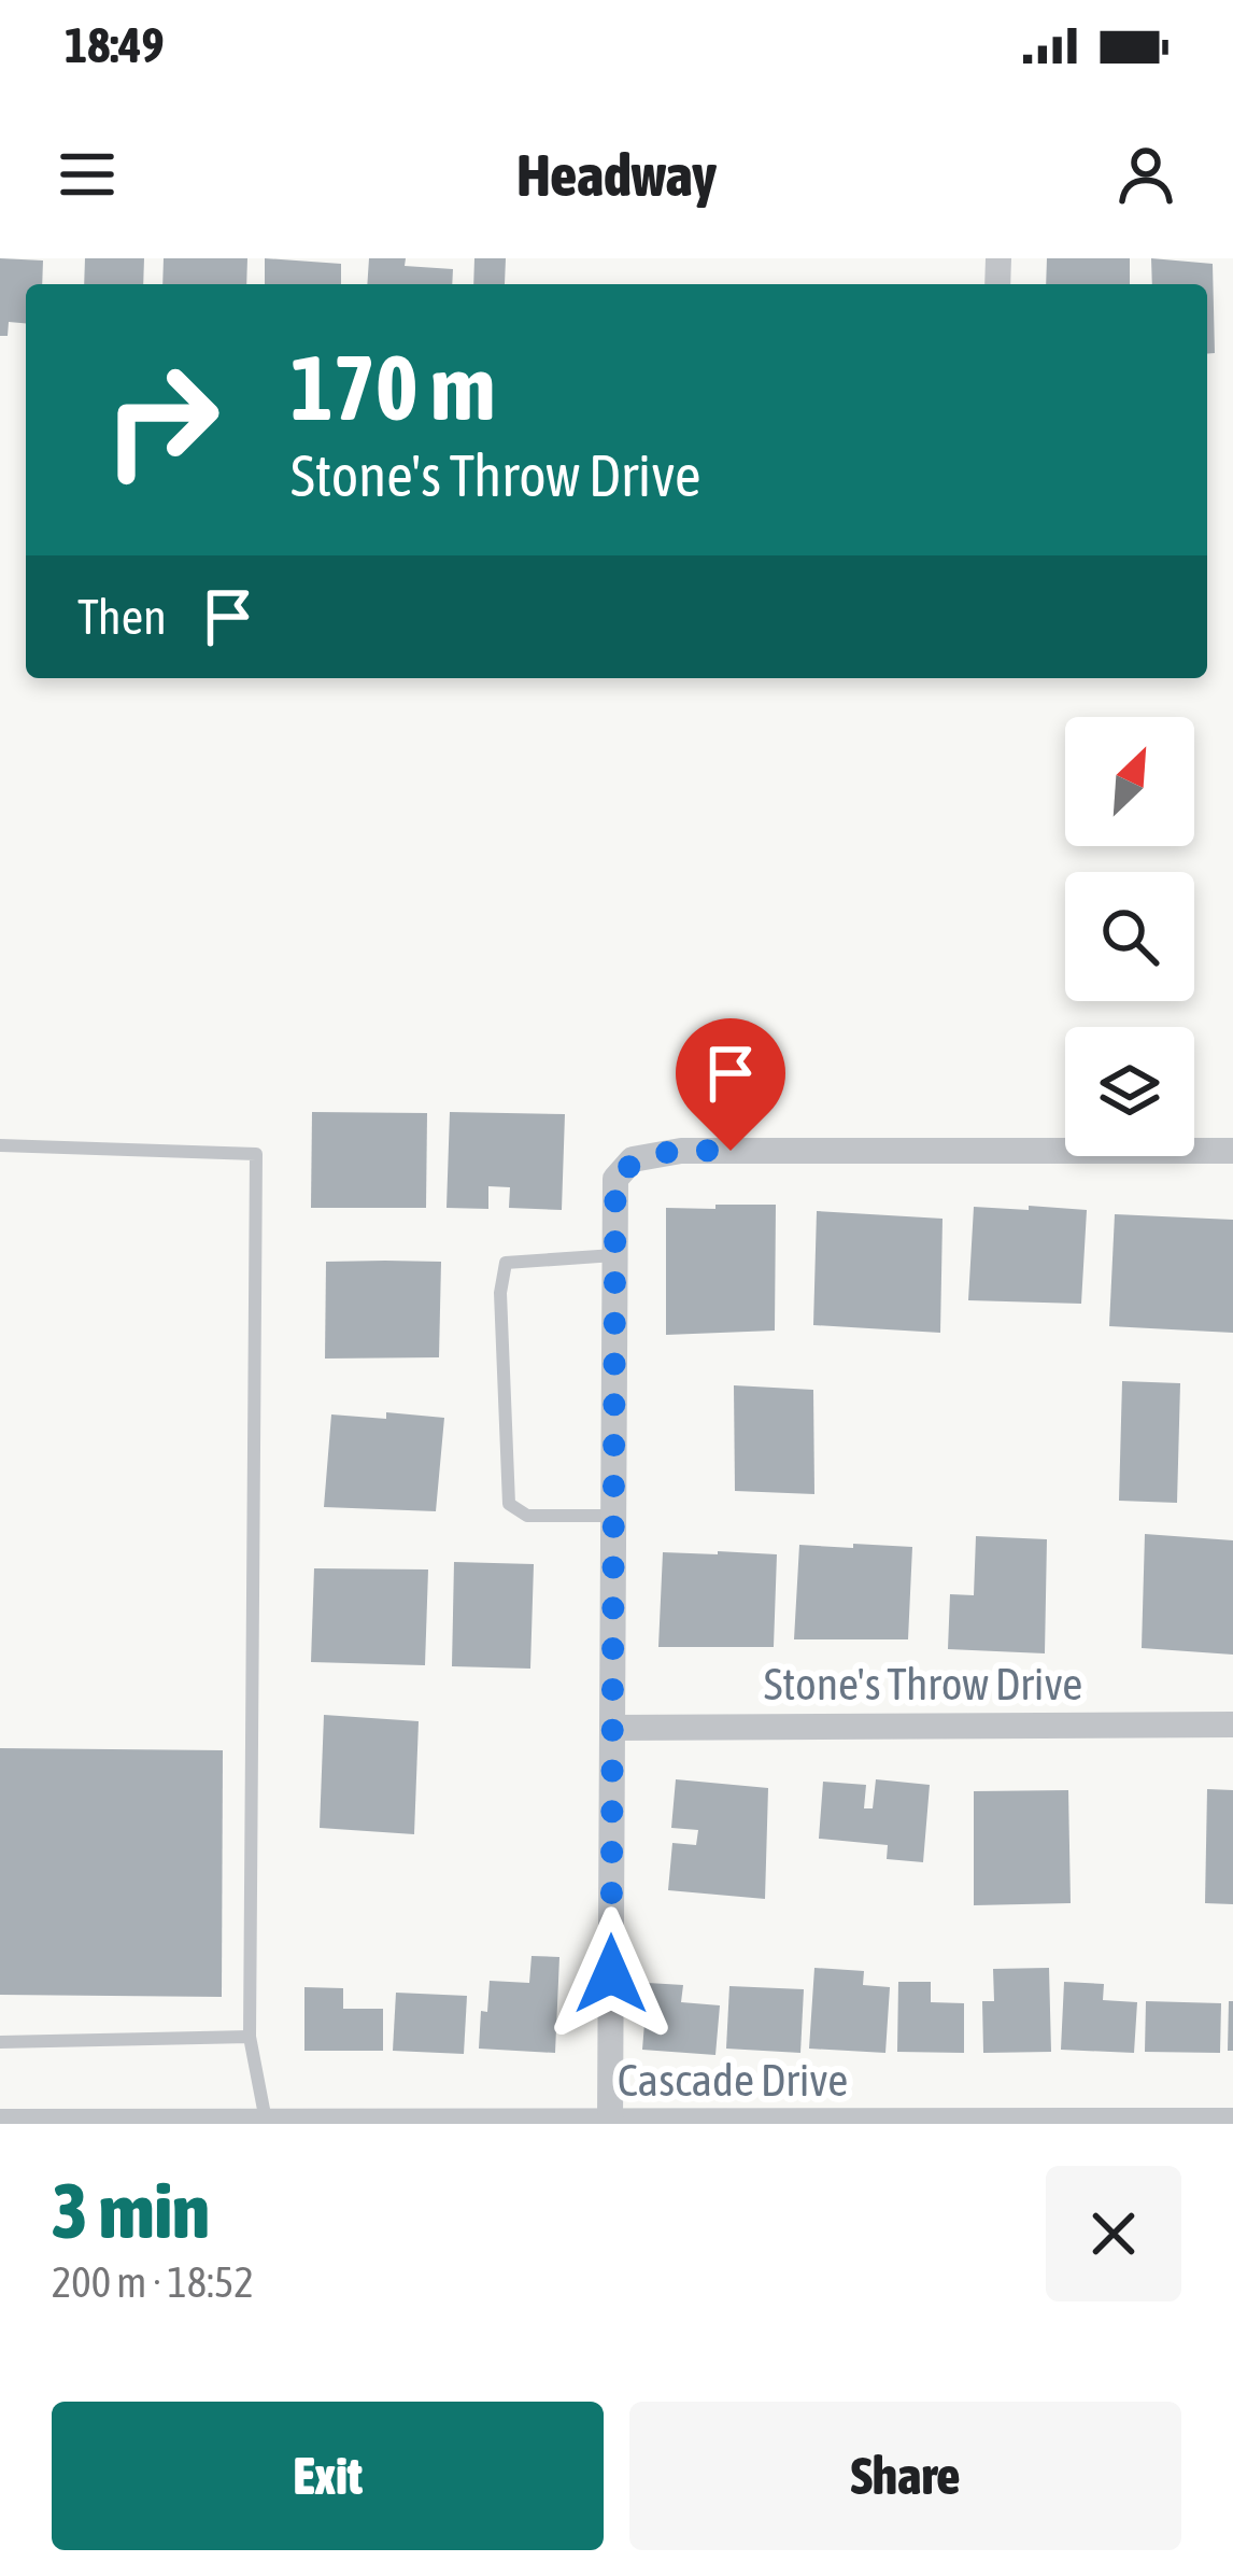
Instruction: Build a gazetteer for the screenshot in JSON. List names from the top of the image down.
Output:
{
  "streets": {
    "street": ["Stone's Throw Drive", "Cascade Drive"]
  },
  "north": "top right",
  "page": {
    "status": "18:49",
    "header": "Headway",
    "turn": ["170 m", "Stone's Throw Drive"],
    "then": "Then",
    "heading": ["3 min", "200 m · 18:52"],
    "buttons": ["Exit", "Share"]
  }
}
